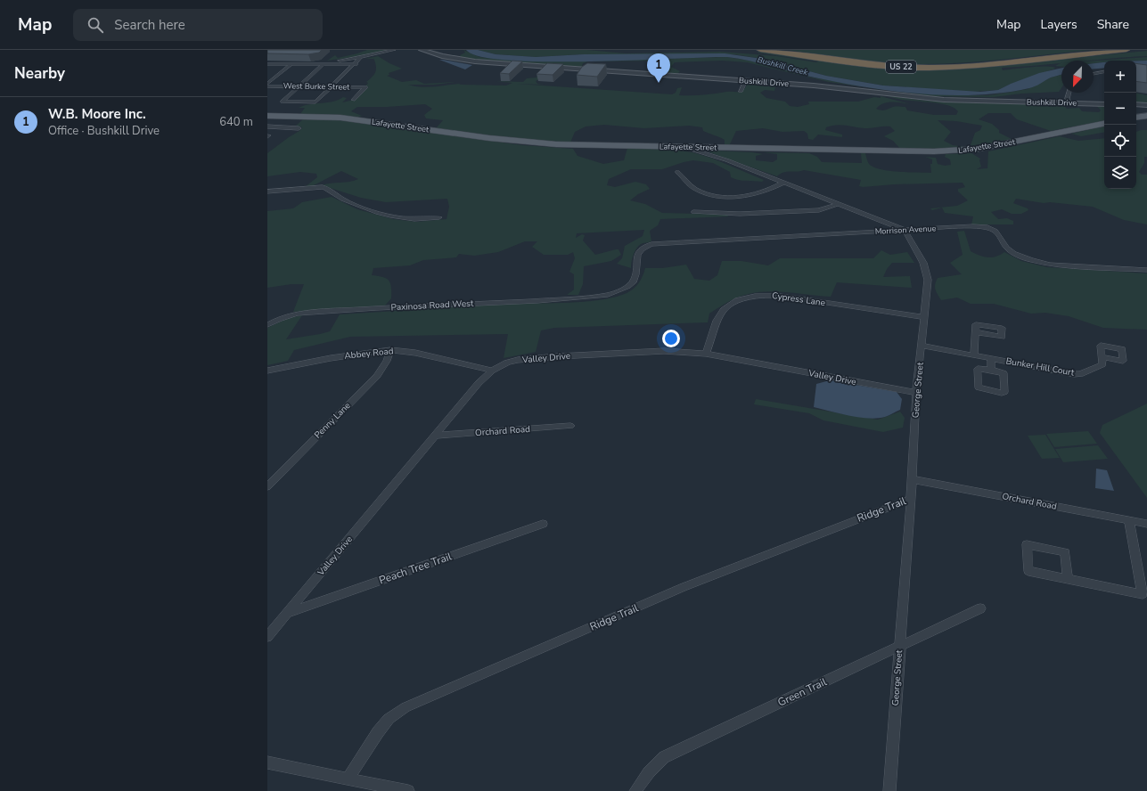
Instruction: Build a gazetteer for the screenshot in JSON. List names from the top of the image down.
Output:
{
  "streets": {
    "highway": ["US 22"],
    "main road": ["Lafayette Street"],
    "street": [
      "Bushkill Drive",
      "West Burke Street",
      "Morrison Avenue",
      "Cypress Lane",
      "Paxinosa Road West",
      "Abbey Road",
      "Valley Drive",
      "Bunker Hill Court",
      "George Street",
      "Penny Lane",
      "Orchard Road",
      "Ridge Trail",
      "Peach Tree Trail",
      "Green Trail"
    ]
  },
  "crossings": [
    ["Morrison Avenue", "Paxinosa Road West"],
    ["Morrison Avenue", "George Street"],
    ["Cypress Lane", "Valley Drive"],
    ["Cypress Lane", "George Street"],
    ["Abbey Road", "Valley Drive"],
    ["Abbey Road", "Penny Lane"],
    ["Valley Drive", "George Street"],
    ["Valley Drive", "Orchard Road"],
    ["Valley Drive", "Peach Tree Trail"],
    ["George Street", "Orchard Road"],
    ["George Street", "Ridge Trail"],
    ["George Street", "Green Trail"]
  ],
  "water": ["Bushkill Creek"],
  "north": "bottom left",
  "page": {
    "header": "Map",
    "search": "Search here",
    "nav": ["Map", "Layers", "Share"],
    "heading": "Nearby",
    "pins": "1",
    "map_buttons": ["+", "−"],
    "list": [
      {
        "mark": "1",
        "name": "W.B. Moore Inc.",
        "note": "Office · Bushkill Drive",
        "value": "640 m"
      }
    ]
  }
}
